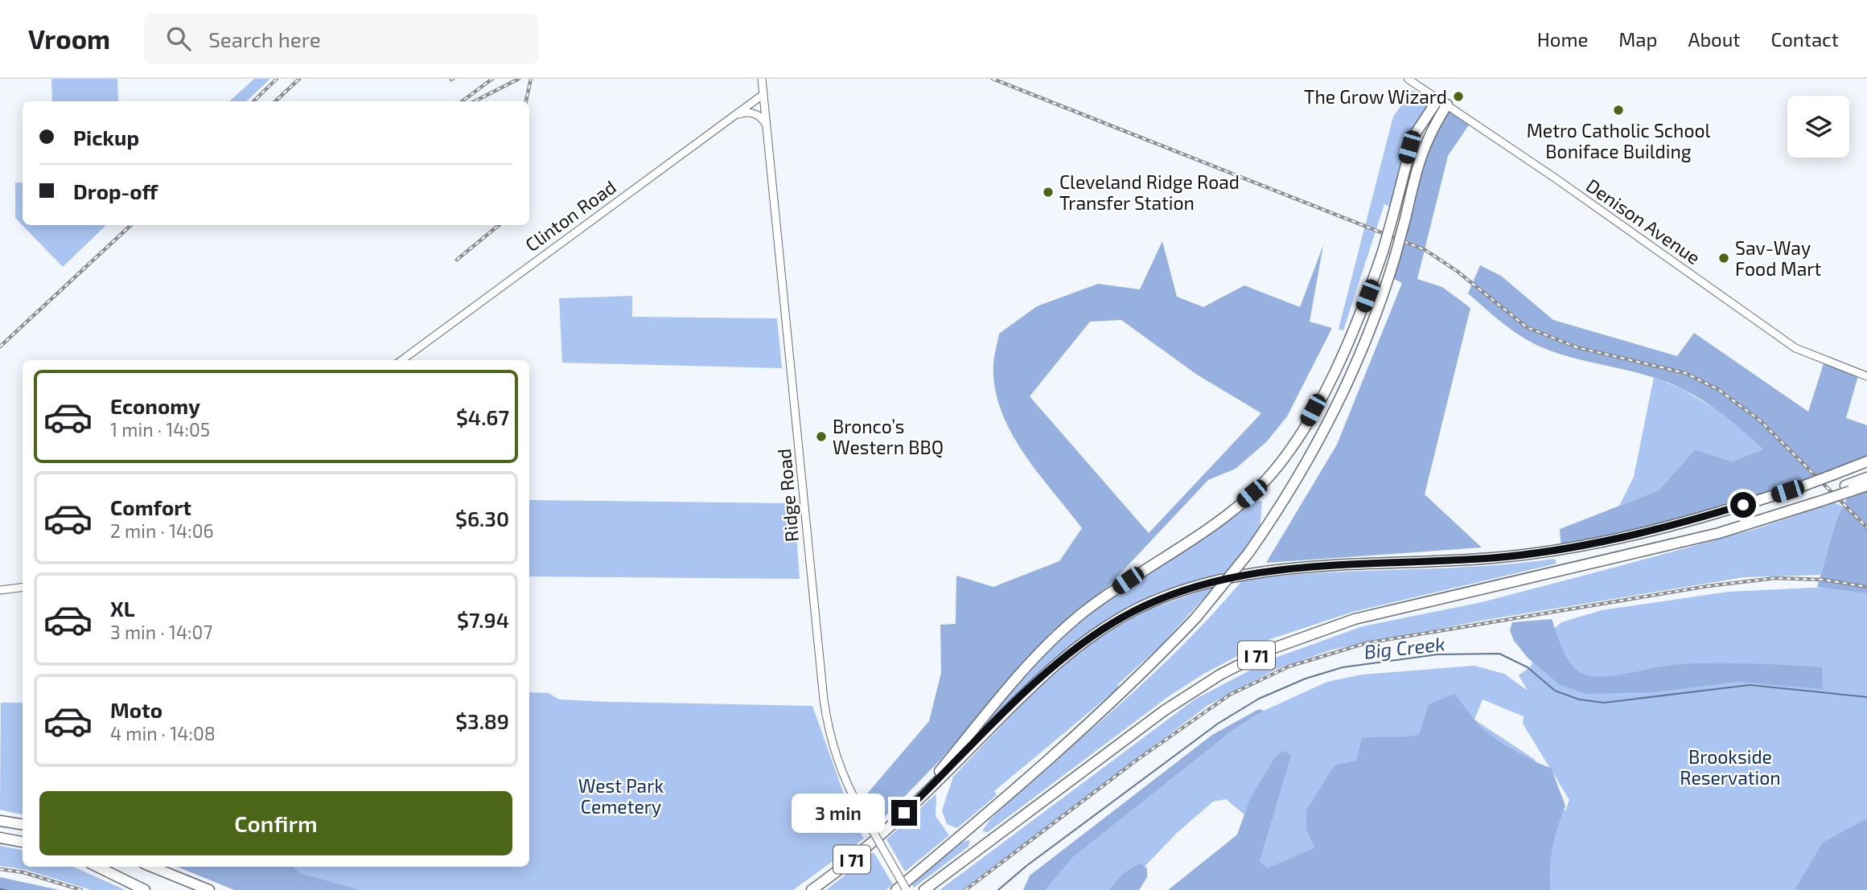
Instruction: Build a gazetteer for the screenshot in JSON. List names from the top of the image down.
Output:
{
  "streets": {
    "highway": ["I 71"],
    "main road": ["Clinton Road", "Denison Avenue", "Ridge Road"]
  },
  "crossings": [
    ["Clinton Road", "Ridge Road"]
  ],
  "water": ["Big Creek"],
  "parks": ["Brookside Reservation", "West Park Cemetery"],
  "places": [
    "The Grow Wizard",
    "Metro Catholic School Boniface Building",
    "Cleveland Ridge Road Transfer Station",
    "Sav-Way Food Mart",
    "Bronco’s Western BBQ"
  ],
  "page": {
    "header": "Vroom",
    "search": "Search here",
    "nav": [
      "Home",
      "Map",
      "About",
      "Contact"
    ],
    "banner": ["Pickup", "Drop-off"],
    "list": [
      {
        "name": "Economy",
        "note": "1 min · 14:05",
        "value": "$4.67"
      },
      {
        "name": "Comfort",
        "note": "2 min · 14:06",
        "value": "$6.30"
      },
      {
        "name": "XL",
        "note": "3 min · 14:07",
        "value": "$7.94"
      },
      {
        "name": "Moto",
        "note": "4 min · 14:08",
        "value": "$3.89"
      }
    ],
    "buttons": "Confirm",
    "bubble": "3 min"
  }
}
